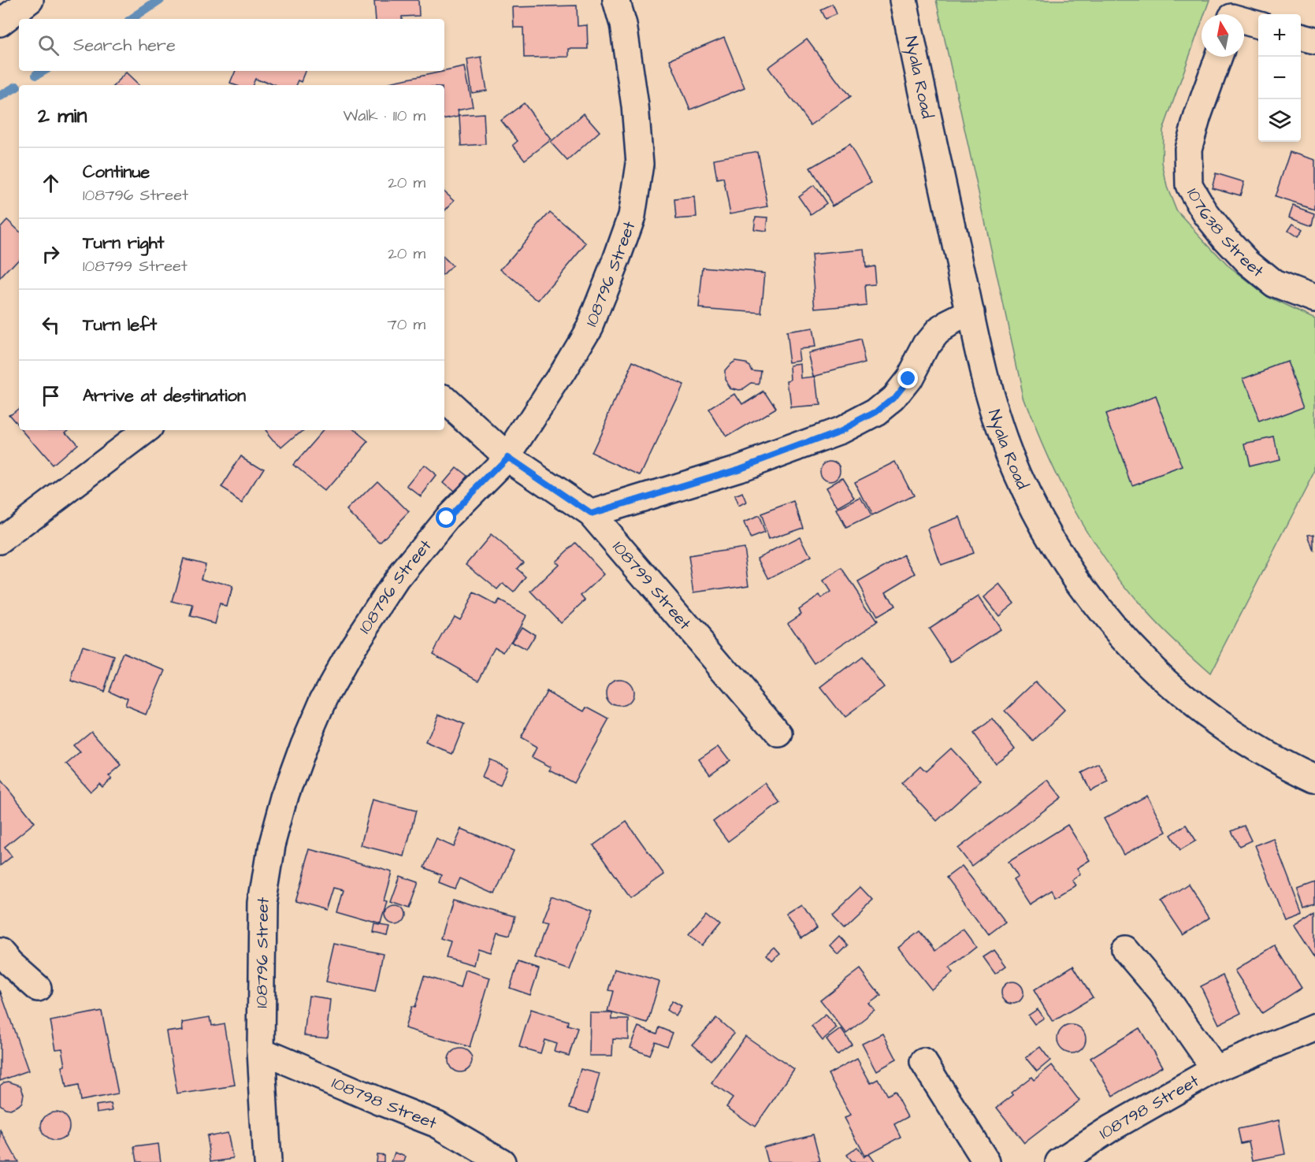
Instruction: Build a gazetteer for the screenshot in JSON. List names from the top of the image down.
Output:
{
  "streets": {
    "street": [
      "Nyala Road",
      "107638 Street",
      "108796 Street",
      "108799 Street",
      "108798 Street"
    ]
  },
  "crossings": [
    ["108796 Street", "108799 Street"],
    ["108796 Street", "108798 Street"]
  ],
  "north": "top",
  "page": {
    "map_buttons": ["+", "−"],
    "search": "Search here",
    "heading": ["2 min", "Walk · 110 m"],
    "list": [
      ["Continue", "108796 Street", "20 m"],
      ["Turn right", "108799 Street", "20 m"],
      ["Turn left", "70 m"],
      "Arrive at destination"
    ]
  }
}
